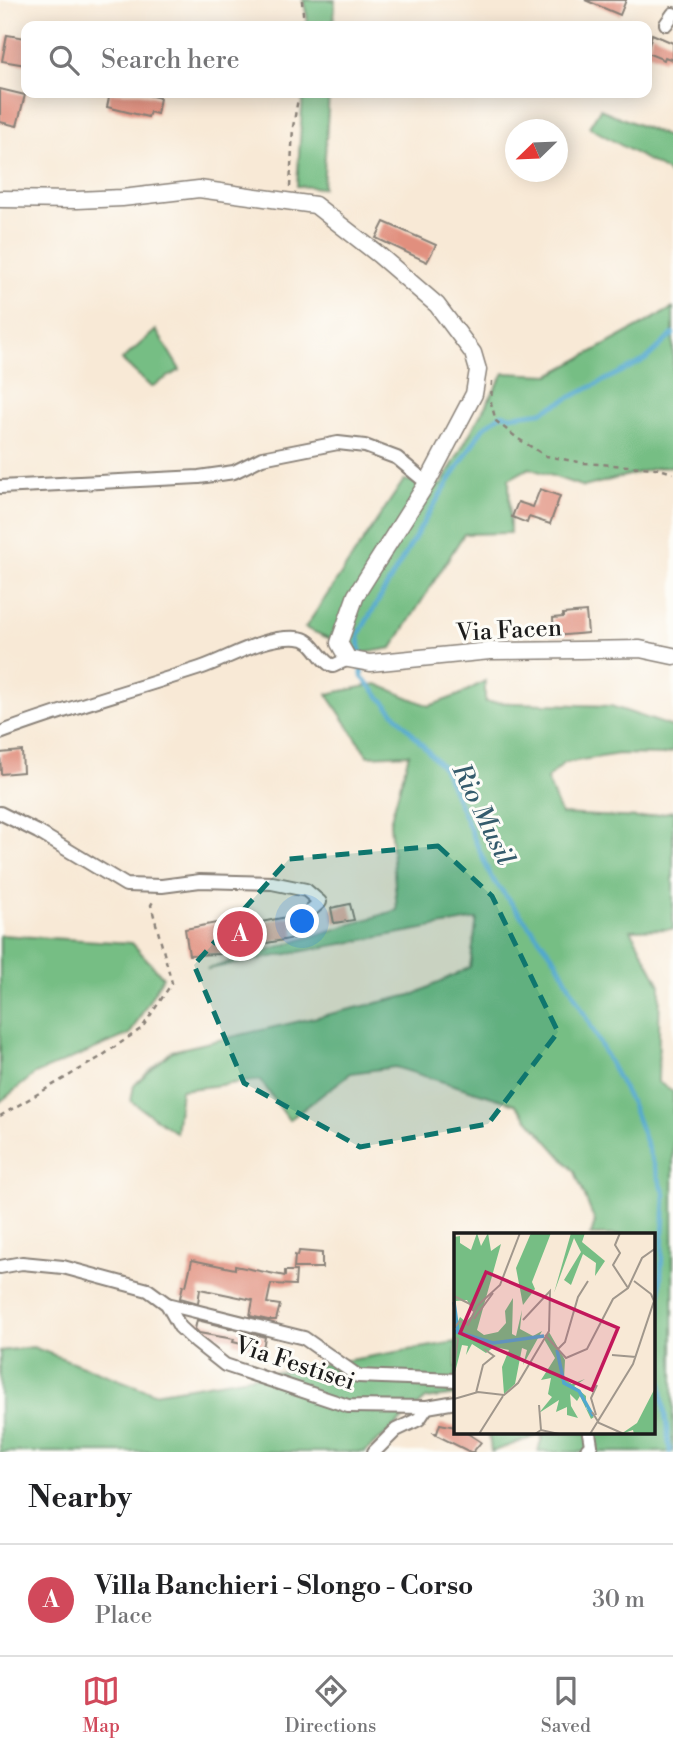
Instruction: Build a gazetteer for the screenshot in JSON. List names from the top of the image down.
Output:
{
  "streets": {
    "street": ["Via Facen", "Via Festisei"]
  },
  "water": ["Rio Musil"],
  "north": "bottom left",
  "page": {
    "search": "Search here",
    "pins": "A",
    "heading": "Nearby",
    "list": [
      {
        "mark": "A",
        "name": "Villa Banchieri - Slongo - Corso",
        "note": "Place",
        "value": "30 m"
      }
    ],
    "nav": ["Map", "Directions", "Saved"]
  }
}
